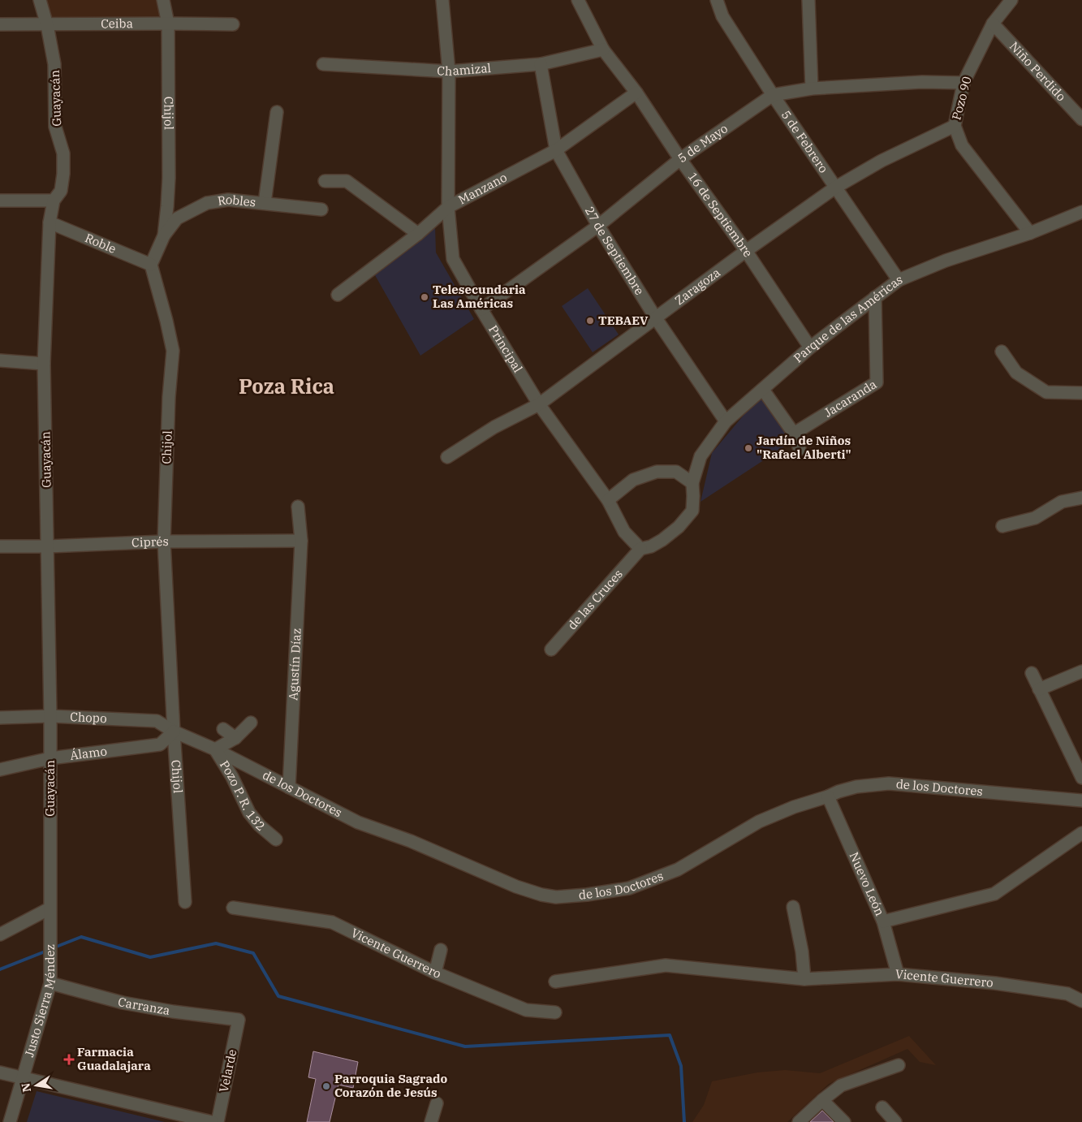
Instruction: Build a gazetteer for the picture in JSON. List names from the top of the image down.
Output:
{
  "streets": {
    "street": [
      "Ceiba",
      "Chamizal",
      "Niño Perdido",
      "Guayacán",
      "Pozo 90",
      "Chijol",
      "5 de Febrero",
      "5 de Mayo",
      "Manzano",
      "Robles",
      "16 de Septiembre",
      "Roble",
      "27 de Septiembre",
      "Zaragoza",
      "Parque de las Américas",
      "Principal",
      "Jacaranda",
      "Ciprés",
      "de las Cruces",
      "Agustín Díaz",
      "Chopo",
      "Álamo",
      "de los Doctores",
      "Pozo P. R. 132",
      "Nuevo León",
      "Vicente Guerrero",
      "Justo Sierra Méndez",
      "Carranza",
      "Velarde"
    ]
  },
  "crossings": [
    ["Ceiba", "Guayacán"],
    ["Ceiba", "Chijol"],
    ["Chamizal", "16 de Septiembre"],
    ["Chamizal", "27 de Septiembre"],
    ["Chamizal", "Principal"],
    ["Niño Perdido", "Pozo 90"],
    ["Guayacán", "Roble"],
    ["Guayacán", "Ciprés"],
    ["Guayacán", "Chopo"],
    ["Guayacán", "Álamo"],
    ["Guayacán", "Justo Sierra Méndez"],
    ["Pozo 90", "5 de Mayo"],
    ["Pozo 90", "Zaragoza"],
    ["Pozo 90", "Parque de las Américas"],
    ["Chijol", "Robles"],
    ["Chijol", "Roble"],
    ["Chijol", "Ciprés"],
    ["Chijol", "Chopo"],
    ["Chijol", "Álamo"],
    ["Chijol", "de los Doctores"],
    ["5 de Febrero", "5 de Mayo"],
    ["5 de Febrero", "Zaragoza"],
    ["5 de Febrero", "Parque de las Américas"],
    ["5 de Mayo", "16 de Septiembre"],
    ["5 de Mayo", "27 de Septiembre"],
    ["5 de Mayo", "Principal"],
    ["Manzano", "16 de Septiembre"],
    ["Manzano", "27 de Septiembre"],
    ["Manzano", "Principal"],
    ["16 de Septiembre", "Zaragoza"],
    ["16 de Septiembre", "Parque de las Américas"],
    ["27 de Septiembre", "Zaragoza"],
    ["27 de Septiembre", "Parque de las Américas"],
    ["Zaragoza", "Principal"],
    ["Parque de las Américas", "Principal"],
    ["Parque de las Américas", "Jacaranda"],
    ["Parque de las Américas", "de las Cruces"],
    ["Principal", "de las Cruces"],
    ["Ciprés", "Agustín Díaz"],
    ["Agustín Díaz", "de los Doctores"],
    ["Chopo", "Álamo"],
    ["Chopo", "de los Doctores"],
    ["Álamo", "de los Doctores"],
    ["de los Doctores", "Pozo P. R. 132"],
    ["de los Doctores", "Nuevo León"],
    ["Nuevo León", "Vicente Guerrero"],
    ["Justo Sierra Méndez", "Carranza"],
    ["Carranza", "Velarde"]
  ],
  "districts": ["Poza Rica"],
  "places": {
    "other": [
      "Telesecundaria Las Américas",
      "TEBAEV",
      "Jardín de Niños \"Rafael Alberti\"",
      "Parroquia Sagrado Corazón de Jesús"
    ],
    "health": ["Farmacia Guadalajara"]
  },
  "north": "left"
}
